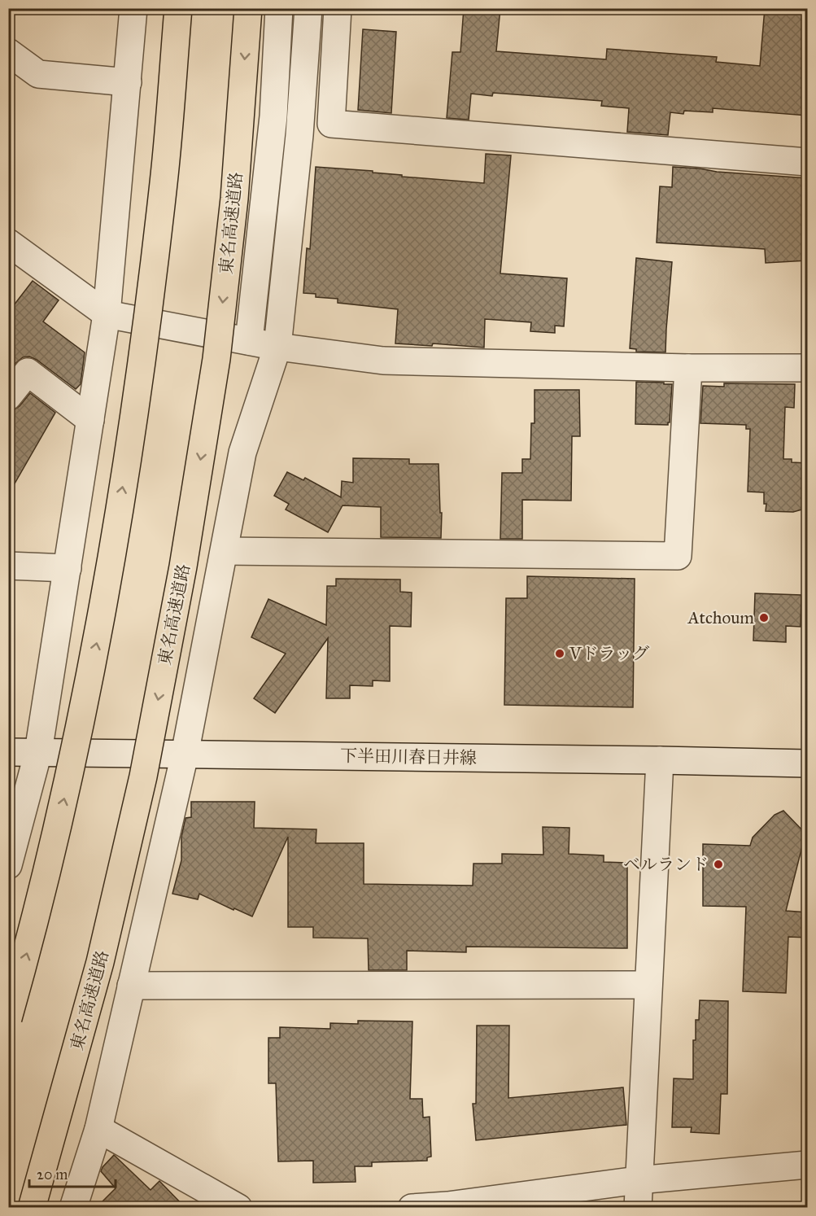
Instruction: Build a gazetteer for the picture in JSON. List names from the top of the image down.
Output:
{
  "streets": {
    "highway": ["東名高速道路"],
    "street": ["下半田川春日井線"]
  },
  "places": ["Atchoum", "Vドラッグ", "ベルランド"],
  "scale_bar": "20 m"
}
